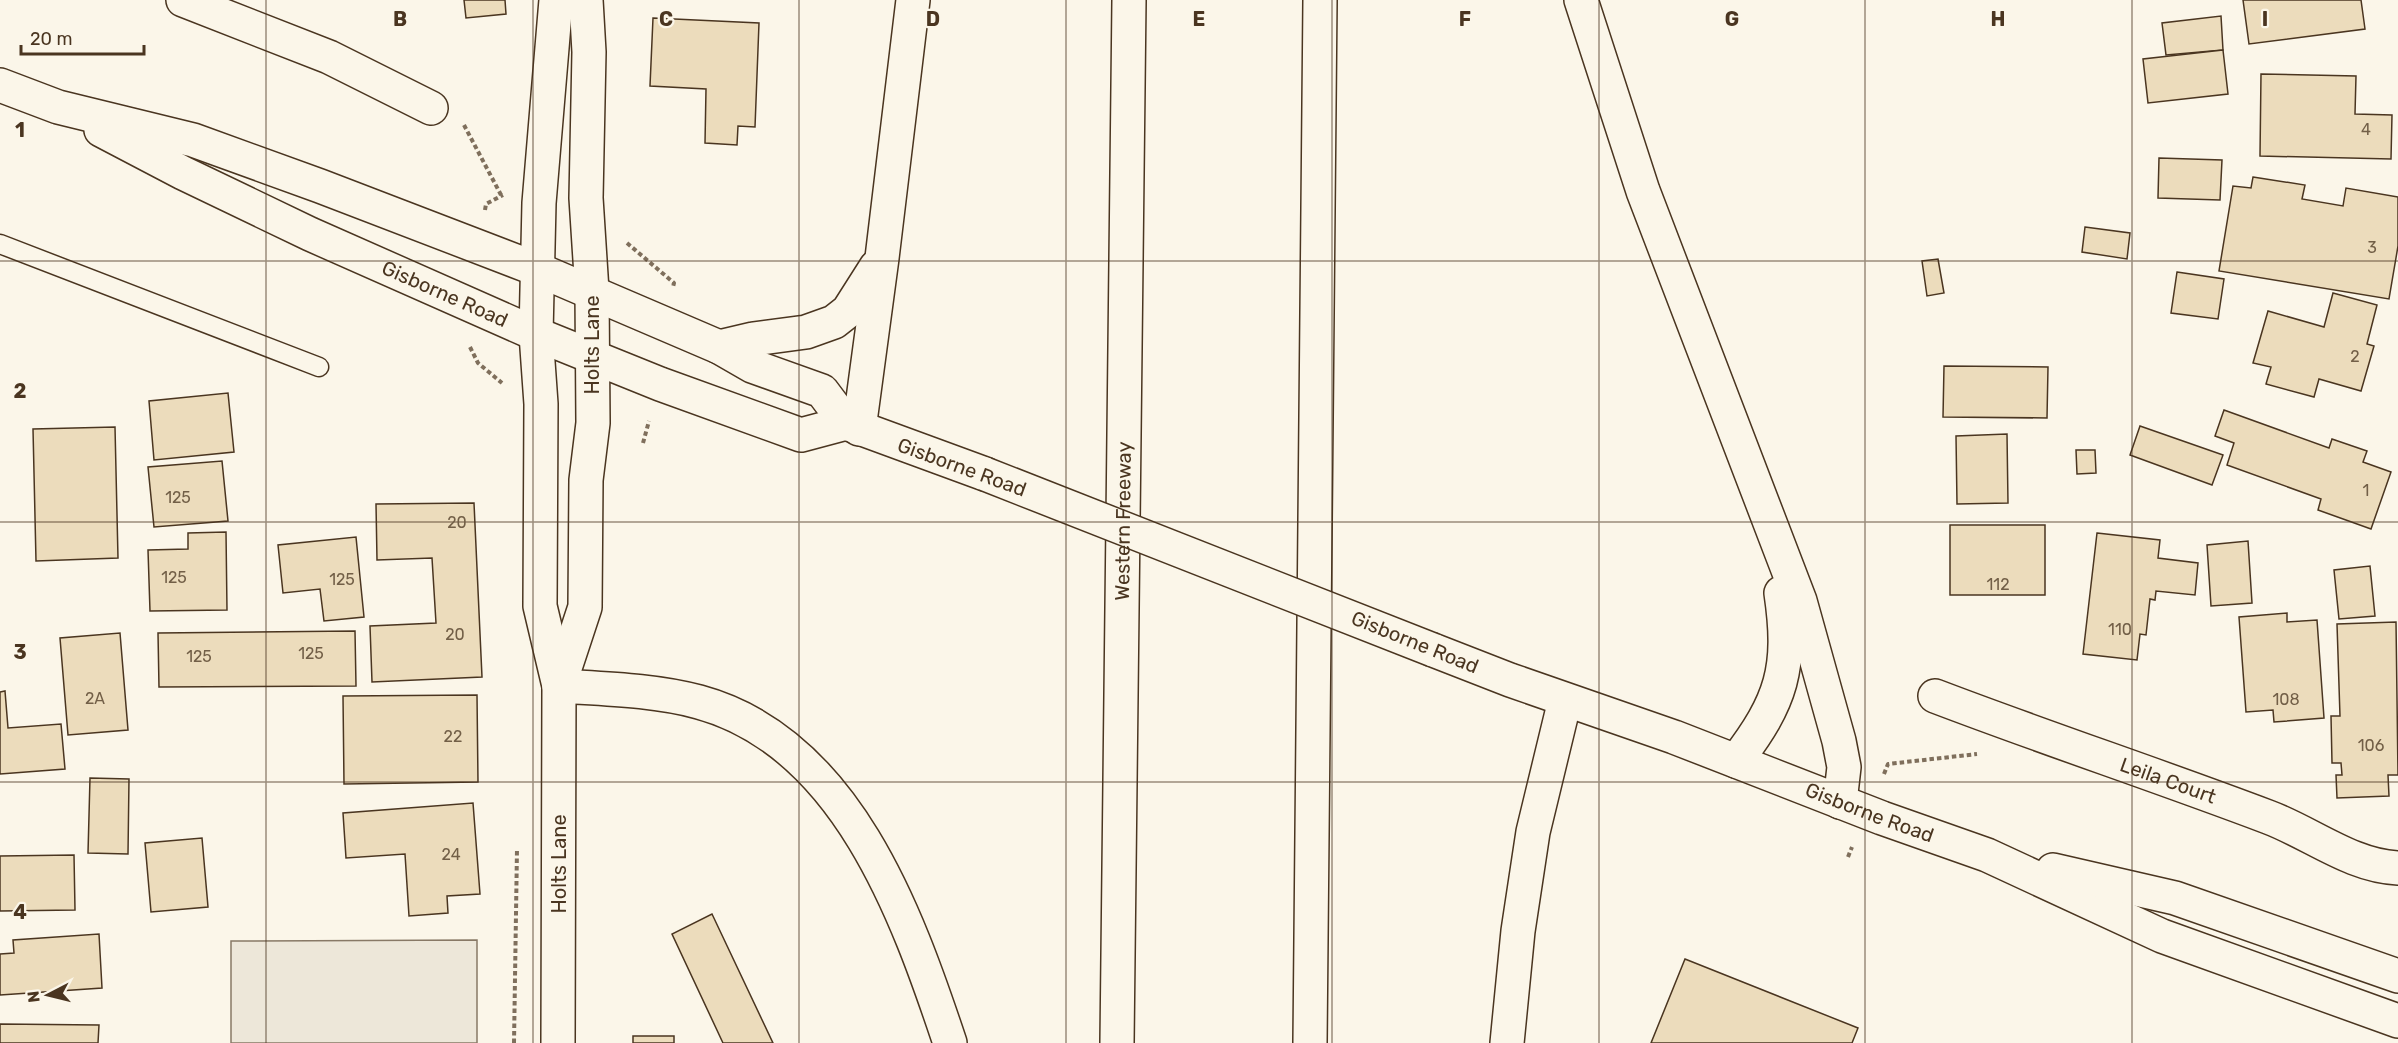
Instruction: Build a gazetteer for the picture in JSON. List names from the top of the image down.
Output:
{
  "streets": {
    "main road": [
      "Gisborne Road",
      "Holts Lane",
      "Western Freeway",
      "Leila Court"
    ]
  },
  "crossings": [
    ["Gisborne Road", "Holts Lane"]
  ],
  "house_numbers": [
    "4",
    "3",
    "2",
    "1",
    "125",
    "20",
    "125",
    "125",
    "112",
    "110",
    "20",
    "125",
    "125",
    "2A",
    "108",
    "22",
    "106",
    "24"
  ],
  "scale_bar": "20 m",
  "north": "left",
  "grid": {
    "columns": [
      "B",
      "C",
      "D",
      "E",
      "F",
      "G",
      "H",
      "I"
    ],
    "rows": [
      "1",
      "2",
      "3",
      "4"
    ]
  }
}
